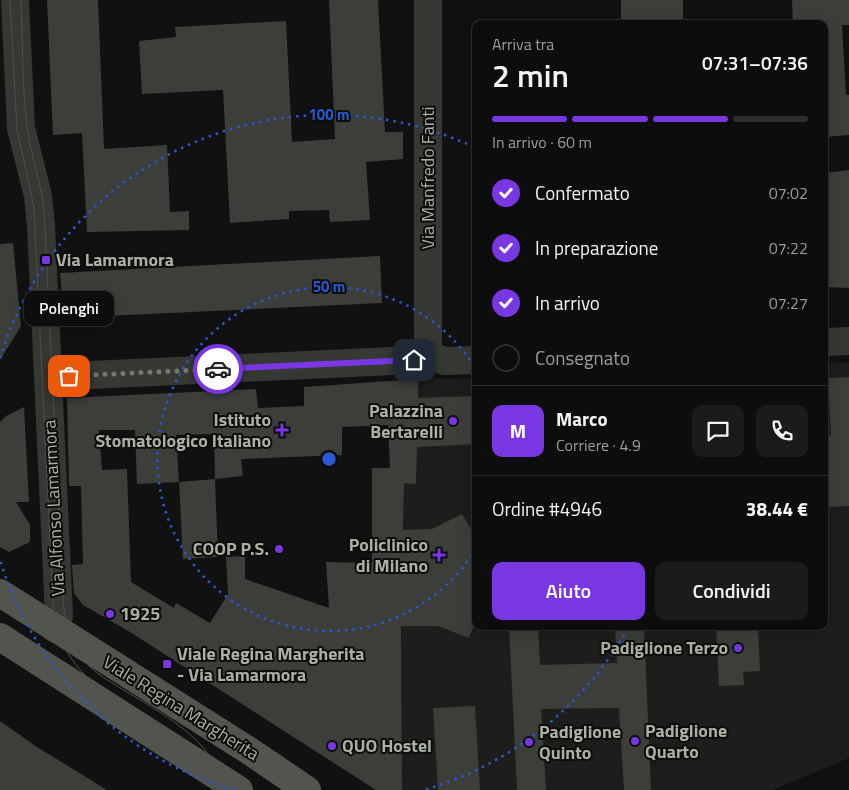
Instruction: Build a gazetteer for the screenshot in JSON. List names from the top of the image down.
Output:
{
  "streets": {
    "main road": ["Viale Regina Margherita"],
    "street": ["Via Manfredo Fanti", "Via Alfonso Lamarmora"]
  },
  "crossings": [
    ["Via Alfonso Lamarmora", "Viale Regina Margherita"]
  ],
  "places": {
    "transit": ["Via Lamarmora", "Viale Regina Margherita - Via Lamarmora"],
    "other": [
      "Polenghi",
      "Palazzina Bertarelli",
      "COOP P.S.",
      "1925",
      "Padiglione Terzo",
      "Padiglione Quarto",
      "Padiglione Quinto",
      "QUO Hostel"
    ],
    "health": ["Istituto Stomatologico Italiano", "Policlinico di Milano"]
  },
  "page": {
    "heading": ["2 min", "Arriva tra", "07:31–07:36"],
    "panel": [
      "Marco",
      "Corriere · 4.9",
      "Ordine #4946",
      "38.44 €"
    ],
    "bar": "In arrivo · 60 m",
    "list": [
      ["Confermato", "07:02"],
      ["In preparazione", "07:22"],
      ["In arrivo", "07:27"],
      "Consegnato"
    ],
    "bubble": "Polenghi",
    "round": "M",
    "buttons": ["Aiuto", "Condividi"]
  },
  "rings": ["100 m", "50 m"]
}
